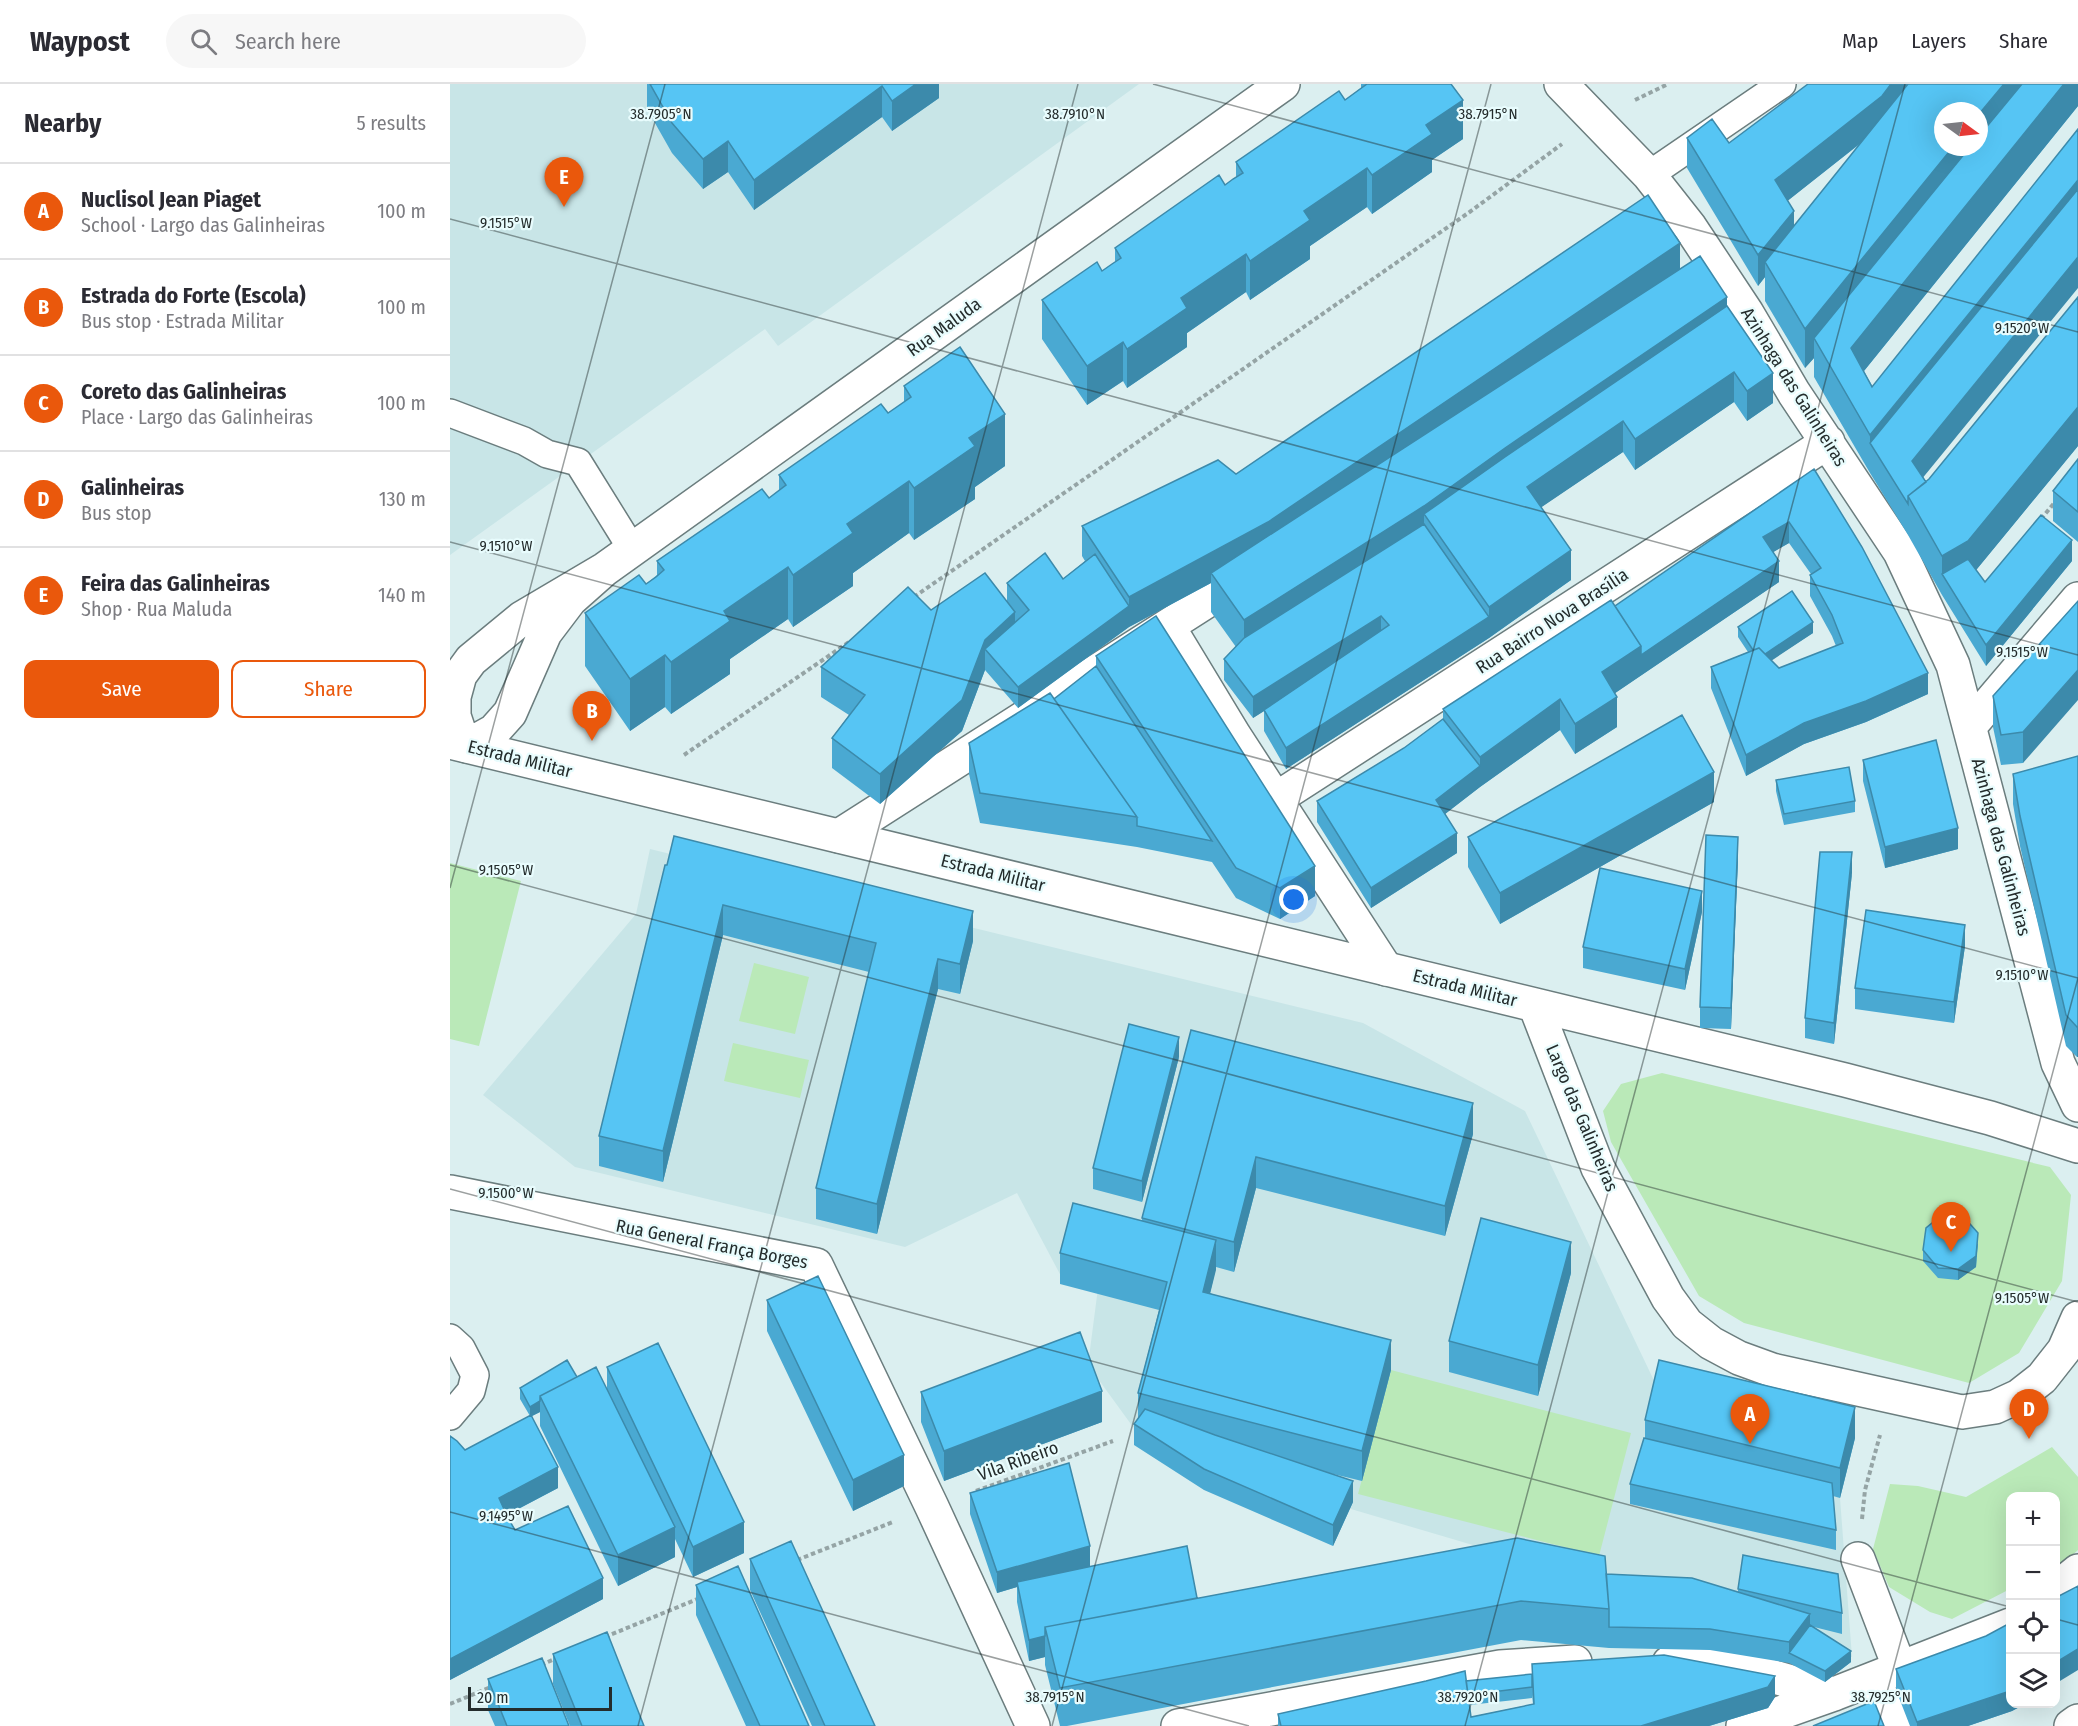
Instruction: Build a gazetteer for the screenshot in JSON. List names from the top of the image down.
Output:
{
  "streets": {
    "street": [
      "Rua Maluda",
      "Azinhaga das Galinheiras",
      "Rua Bairro Nova Brasília",
      "Estrada Militar",
      "Largo das Galinheiras",
      "Rua General França Borges"
    ],
    "path": ["Vila Ribeiro"]
  },
  "crossings": [
    ["Azinhaga das Galinheiras", "Rua Bairro Nova Brasília"],
    ["Estrada Militar", "Largo das Galinheiras"],
    ["Rua General França Borges", "Vila Ribeiro"]
  ],
  "scale_bar": "20 m",
  "north": "right",
  "page": {
    "header": "Waypost",
    "search": "Search here",
    "nav": ["Map", "Layers", "Share"],
    "heading": ["Nearby", "5 results"],
    "pins": [
      "E",
      "B",
      "C",
      "D",
      "A"
    ],
    "list": [
      {
        "mark": "A",
        "name": "Nuclisol Jean Piaget",
        "note": "School · Largo das Galinheiras",
        "value": "100 m"
      },
      {
        "mark": "B",
        "name": "Estrada do Forte (Escola)",
        "note": "Bus stop · Estrada Militar",
        "value": "100 m"
      },
      {
        "mark": "C",
        "name": "Coreto das Galinheiras",
        "note": "Place · Largo das Galinheiras",
        "value": "100 m"
      },
      {
        "mark": "D",
        "name": "Galinheiras",
        "note": "Bus stop",
        "value": "130 m"
      },
      {
        "mark": "E",
        "name": "Feira das Galinheiras",
        "note": "Shop · Rua Maluda",
        "value": "140 m"
      }
    ],
    "buttons": ["Save", "Share"],
    "map_buttons": ["+", "−"],
    "scale": "20 m"
  },
  "coordinates": [
    "38.7905°N",
    "38.7910°N",
    "38.7915°N",
    "9.1515°W",
    "9.1520°W",
    "9.1510°W",
    "9.1505°W",
    "9.1500°W",
    "9.1495°W",
    "38.7920°N",
    "38.7925°N"
  ]
}
